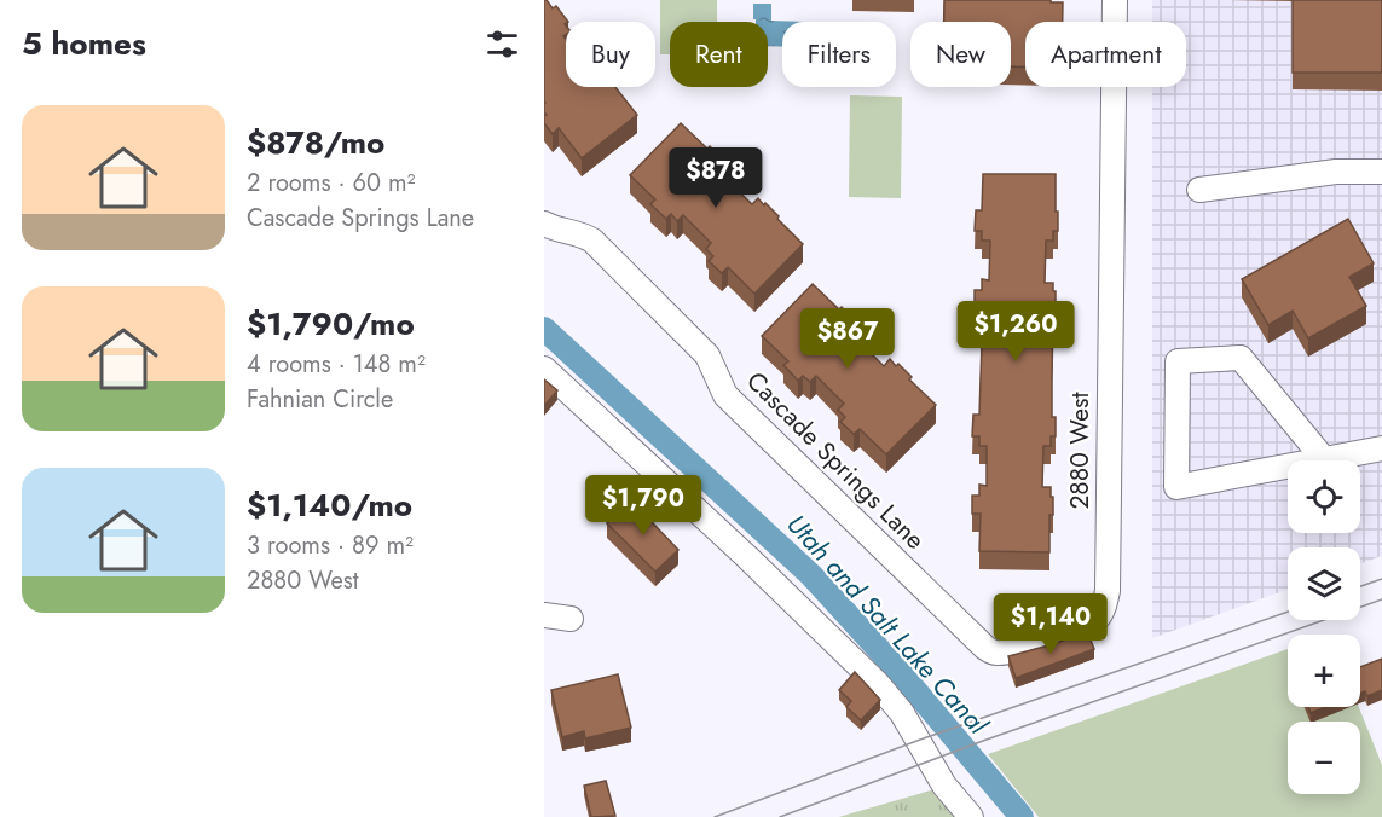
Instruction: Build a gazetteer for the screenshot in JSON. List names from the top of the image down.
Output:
{
  "streets": {
    "street": ["2880 West", "Cascade Springs Lane"]
  },
  "crossings": [
    ["2880 West", "Cascade Springs Lane"]
  ],
  "water": ["Utah and Salt Lake Canal"],
  "page": {
    "heading": "5 homes",
    "chip": [
      "Buy",
      "Rent",
      "Filters",
      "New",
      "Apartment"
    ],
    "list": [
      {
        "name": "$878/mo",
        "note": "2 rooms · 60 m² · Cascade Springs Lane"
      },
      {
        "name": "$1,790/mo",
        "note": "4 rooms · 148 m² · Fahnian Circle"
      },
      {
        "name": "$1,140/mo",
        "note": "3 rooms · 89 m² · 2880 West"
      }
    ],
    "price": [
      "$878",
      "$1,260",
      "$867",
      "$1,790",
      "$1,140"
    ],
    "map_buttons": ["+", "−"]
  }
}
